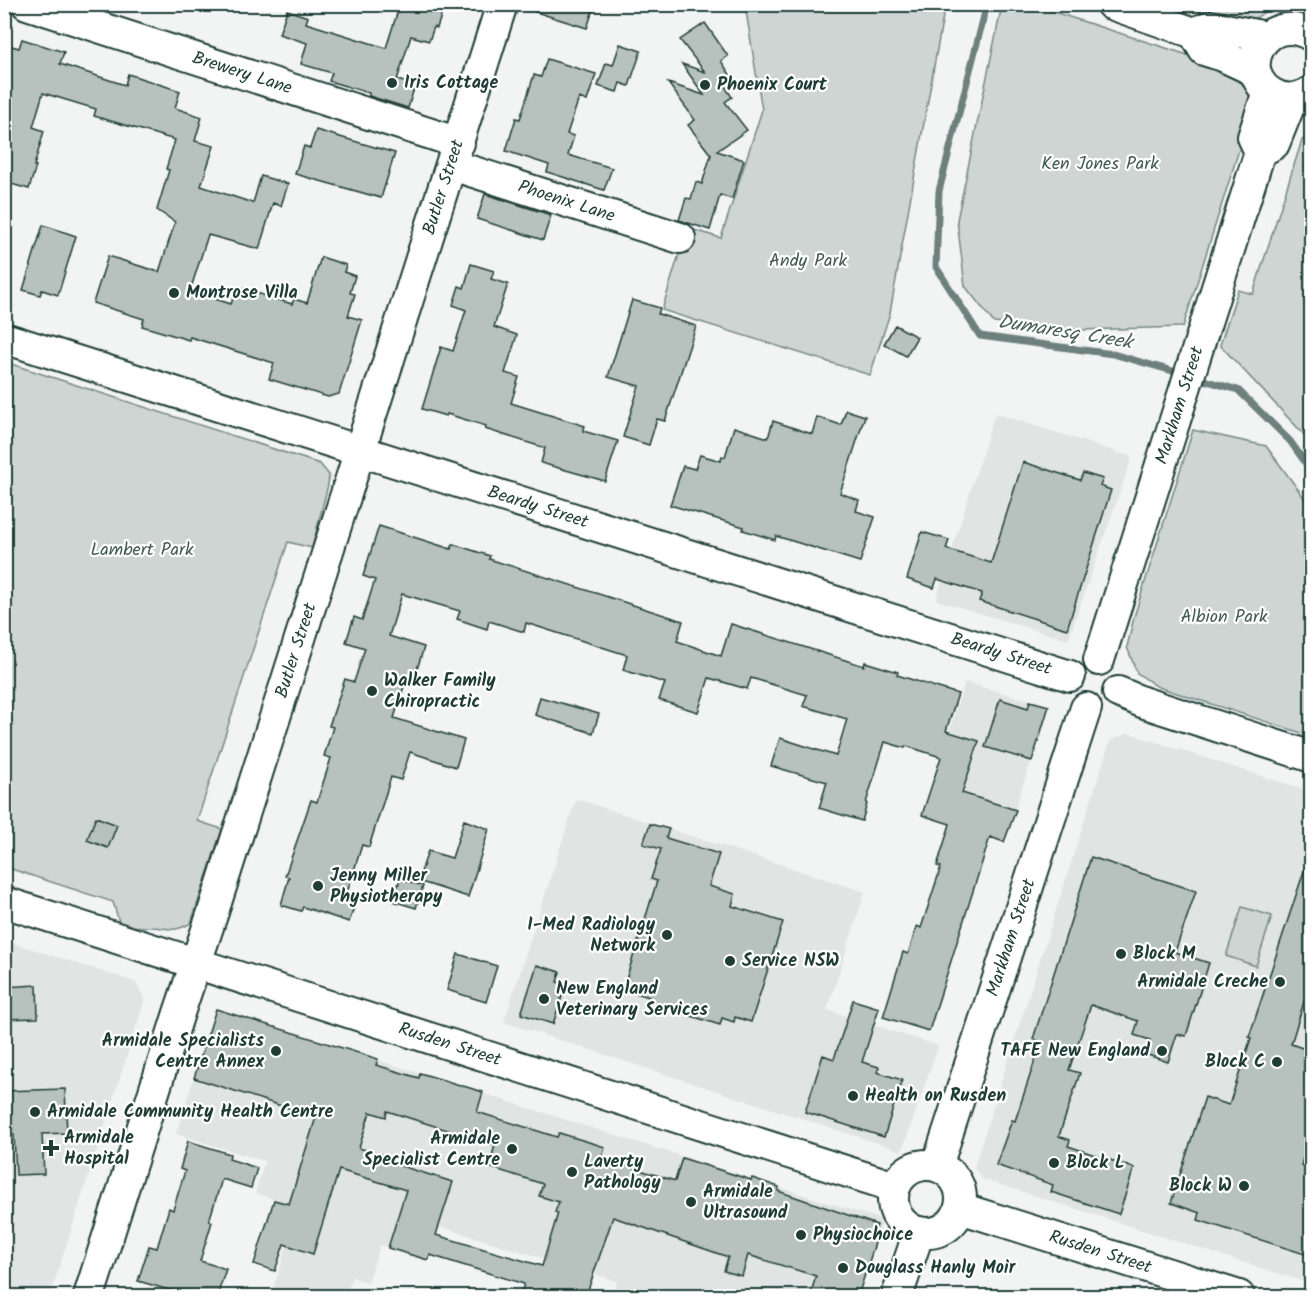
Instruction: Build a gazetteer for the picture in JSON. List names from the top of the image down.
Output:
{
  "streets": {
    "street": [
      "Brewery Lane",
      "Butler Street",
      "Phoenix Lane",
      "Markham Street",
      "Beardy Street",
      "Rusden Street"
    ]
  },
  "crossings": [
    ["Brewery Lane", "Butler Street"],
    ["Brewery Lane", "Phoenix Lane"],
    ["Butler Street", "Phoenix Lane"],
    ["Butler Street", "Beardy Street"],
    ["Butler Street", "Rusden Street"],
    ["Markham Street", "Beardy Street"],
    ["Markham Street", "Rusden Street"]
  ],
  "water": ["Dumaresq Creek"],
  "parks": [
    "Ken Jones Park",
    "Andy Park",
    "Lambert Park",
    "Albion Park"
  ],
  "places": {
    "other": [
      "Iris Cottage",
      "Phoenix Court",
      "Montrose Villa",
      "Walker Family Chiropractic",
      "Jenny Miller Physiotherapy",
      "I-Med Radiology Network",
      "Block M",
      "Service NSW",
      "Armidale Creche",
      "New England Veterinary Services",
      "Armidale Specialists Centre Annex",
      "TAFE New England",
      "Block C",
      "Health on Rusden",
      "Armidale Community Health Centre",
      "Armidale Specialist Centre",
      "Block L",
      "Laverty Pathology",
      "Block W",
      "Armidale Ultrasound",
      "Physiochoice",
      "Douglass Hanly Moir"
    ],
    "health": ["Armidale Hospital"]
  }
}
